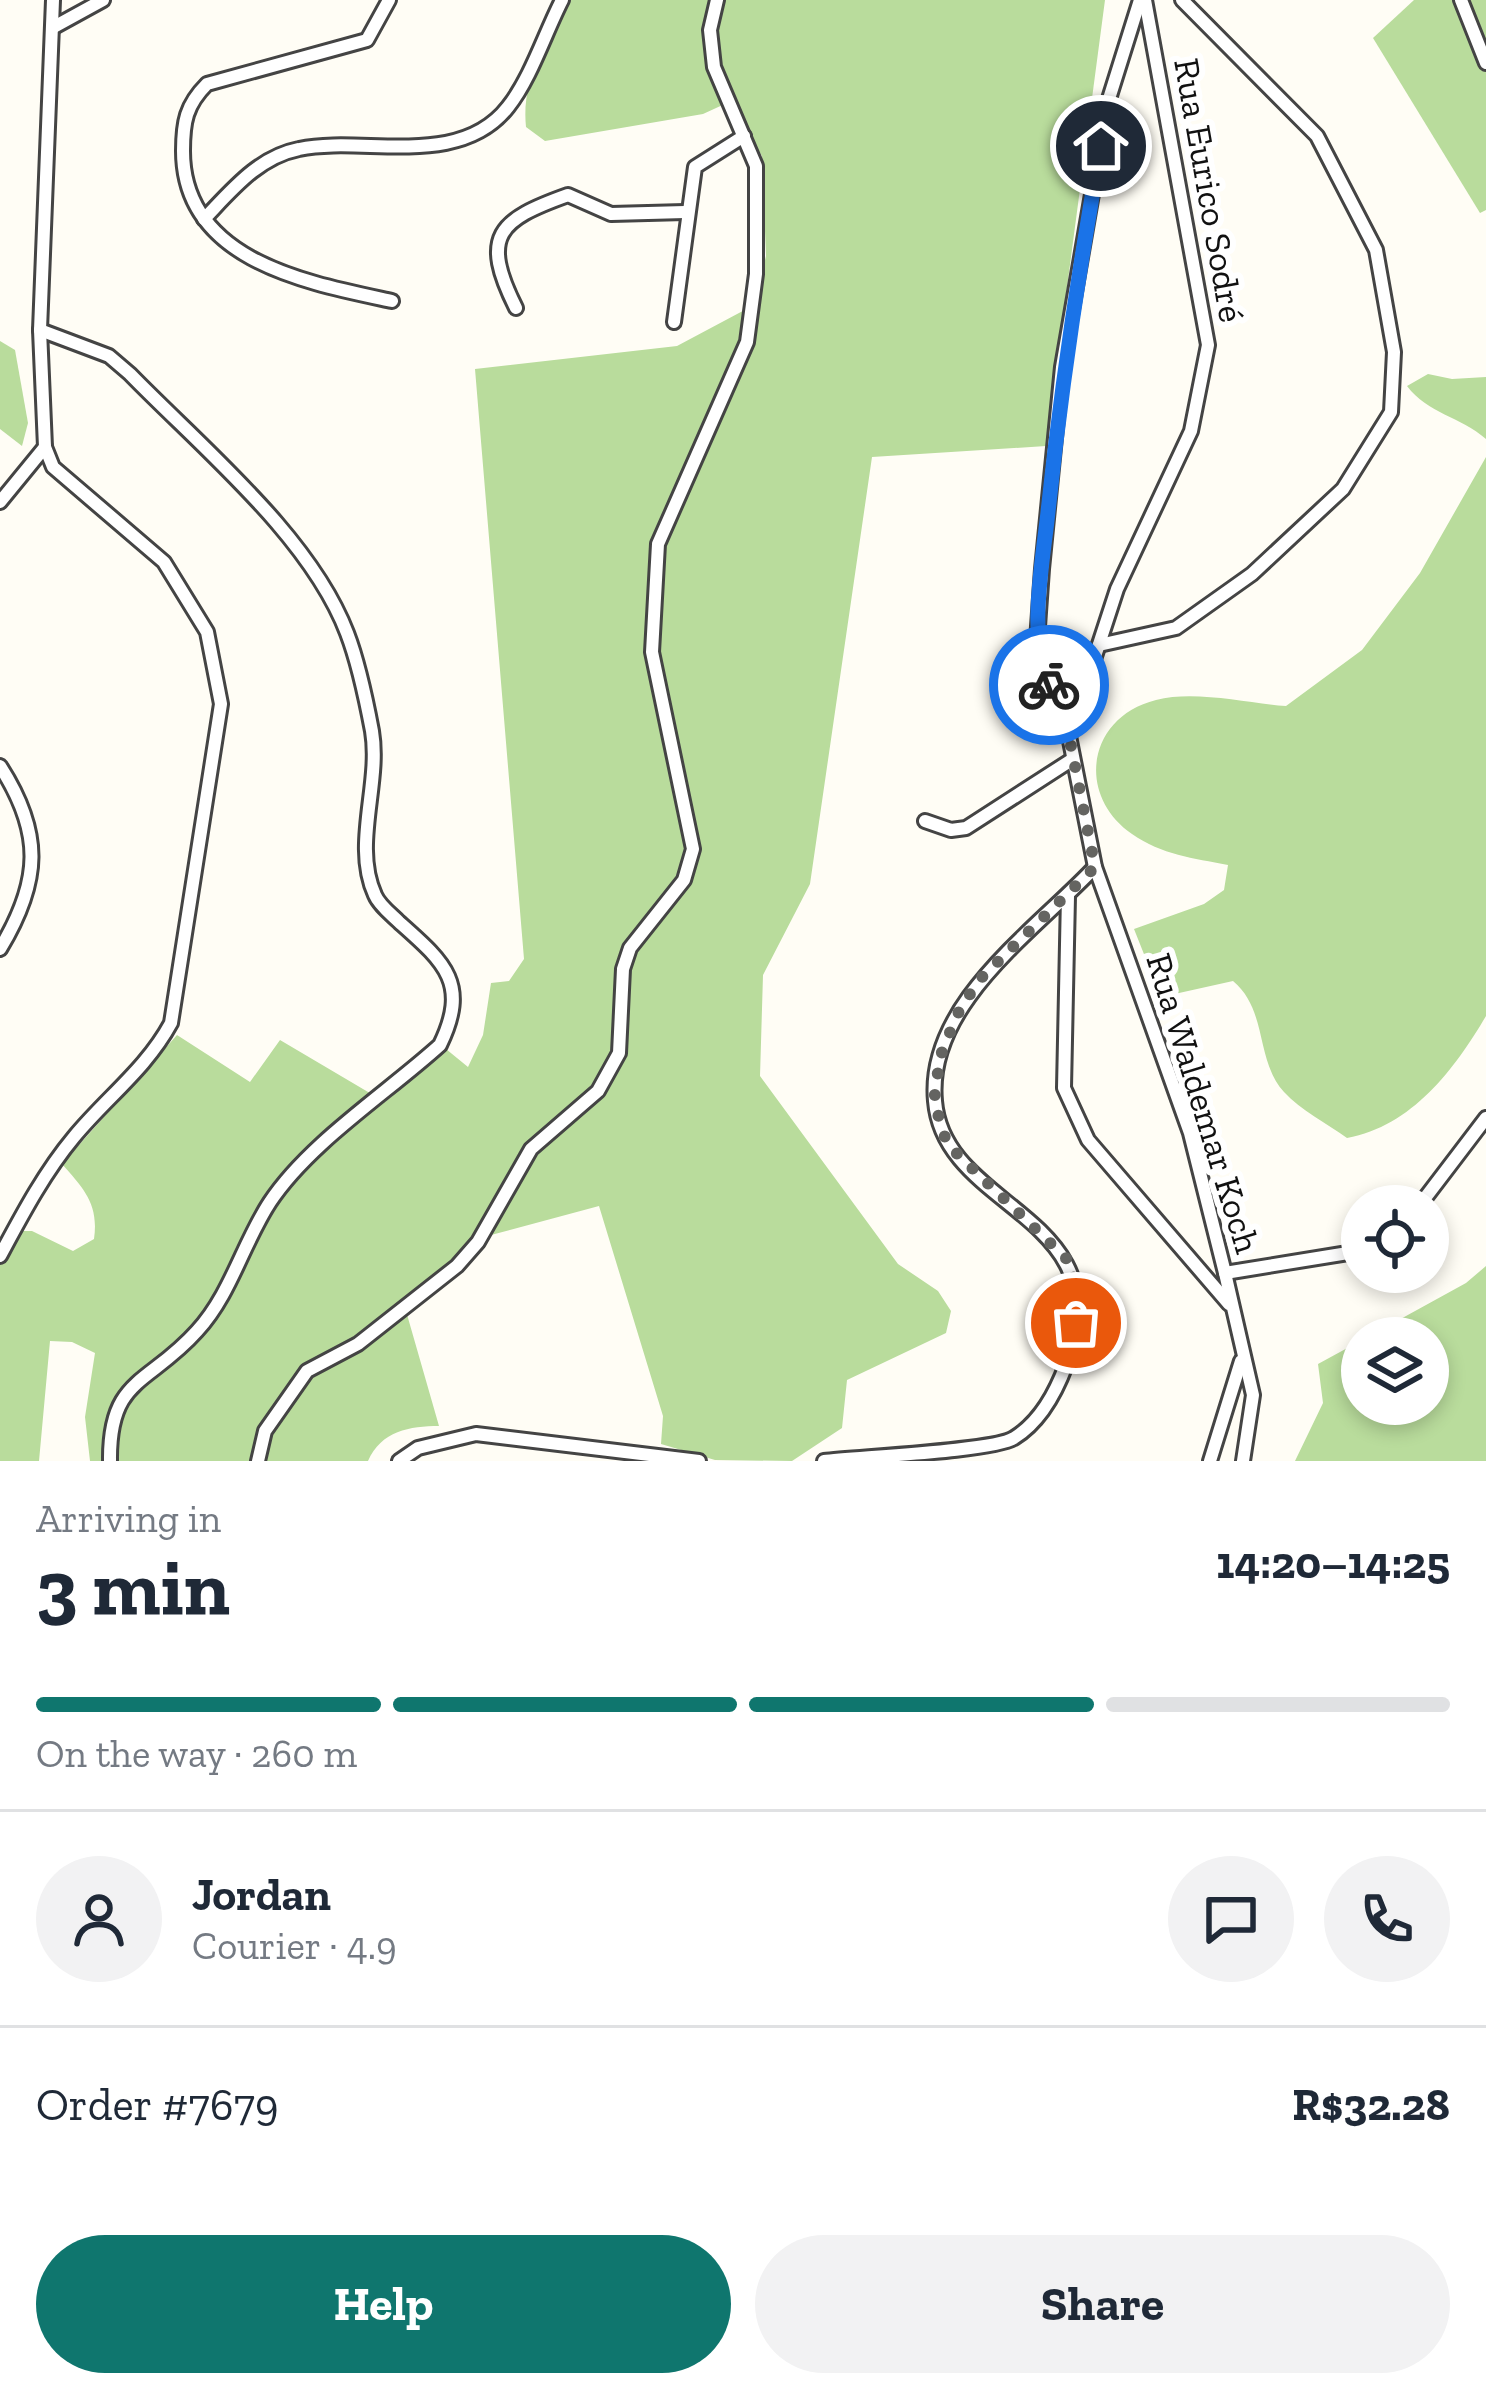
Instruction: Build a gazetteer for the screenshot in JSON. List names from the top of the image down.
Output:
{
  "streets": {
    "street": ["Rua Eurico Sodré", "Rua Waldemar Koch"]
  },
  "crossings": [
    ["Rua Eurico Sodré", "Rua Waldemar Koch"]
  ],
  "page": {
    "heading": ["3 min", "Arriving in", "14:20–14:25"],
    "panel": [
      "Jordan",
      "Courier · 4.9",
      "Order #7679",
      "R$32.28"
    ],
    "bar": "On the way · 260 m",
    "buttons": ["Help", "Share"]
  }
}
